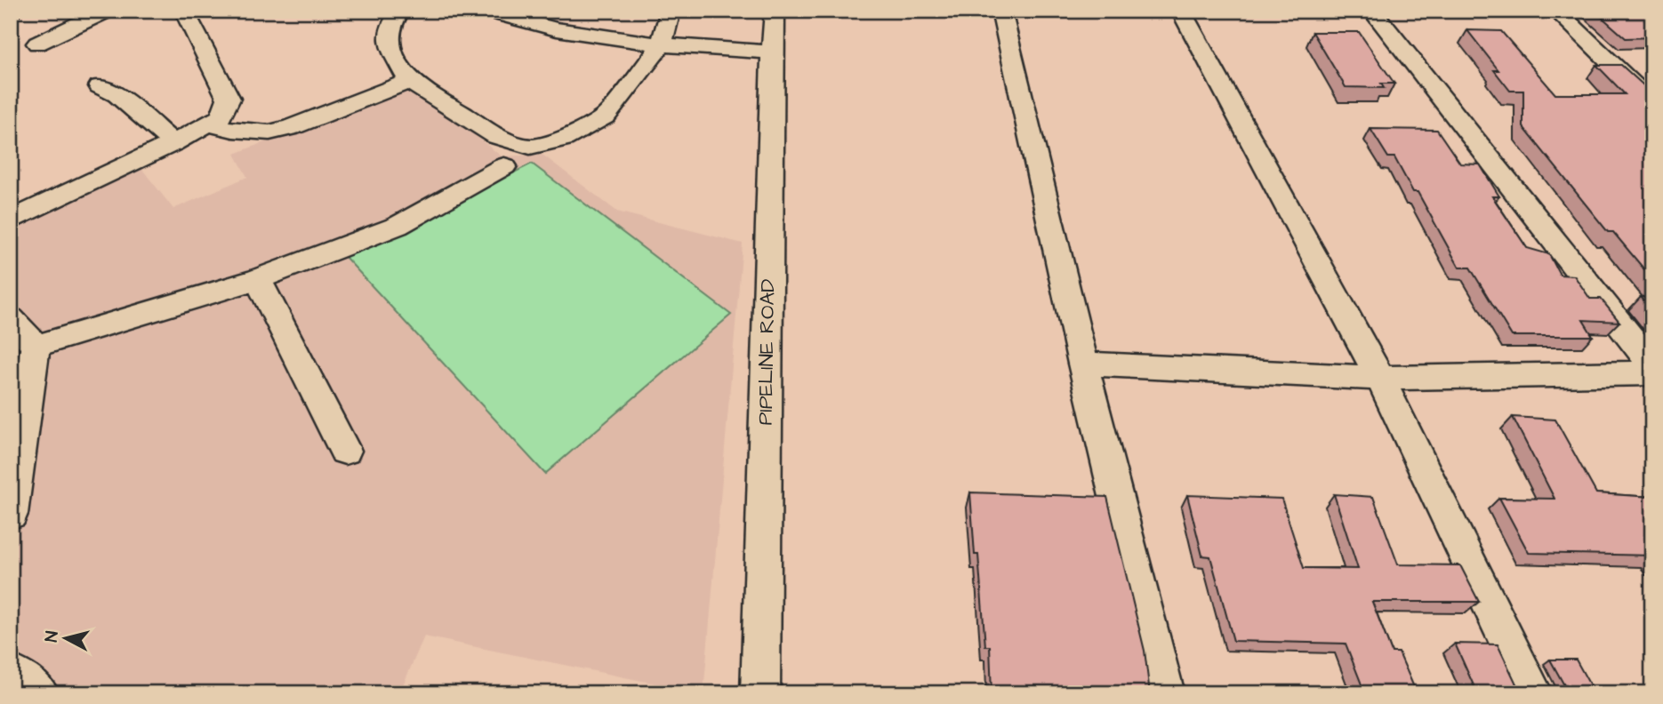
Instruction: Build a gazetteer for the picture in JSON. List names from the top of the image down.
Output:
{
  "streets": {
    "street": ["PIPELINE ROAD"]
  },
  "north": "left"
}
